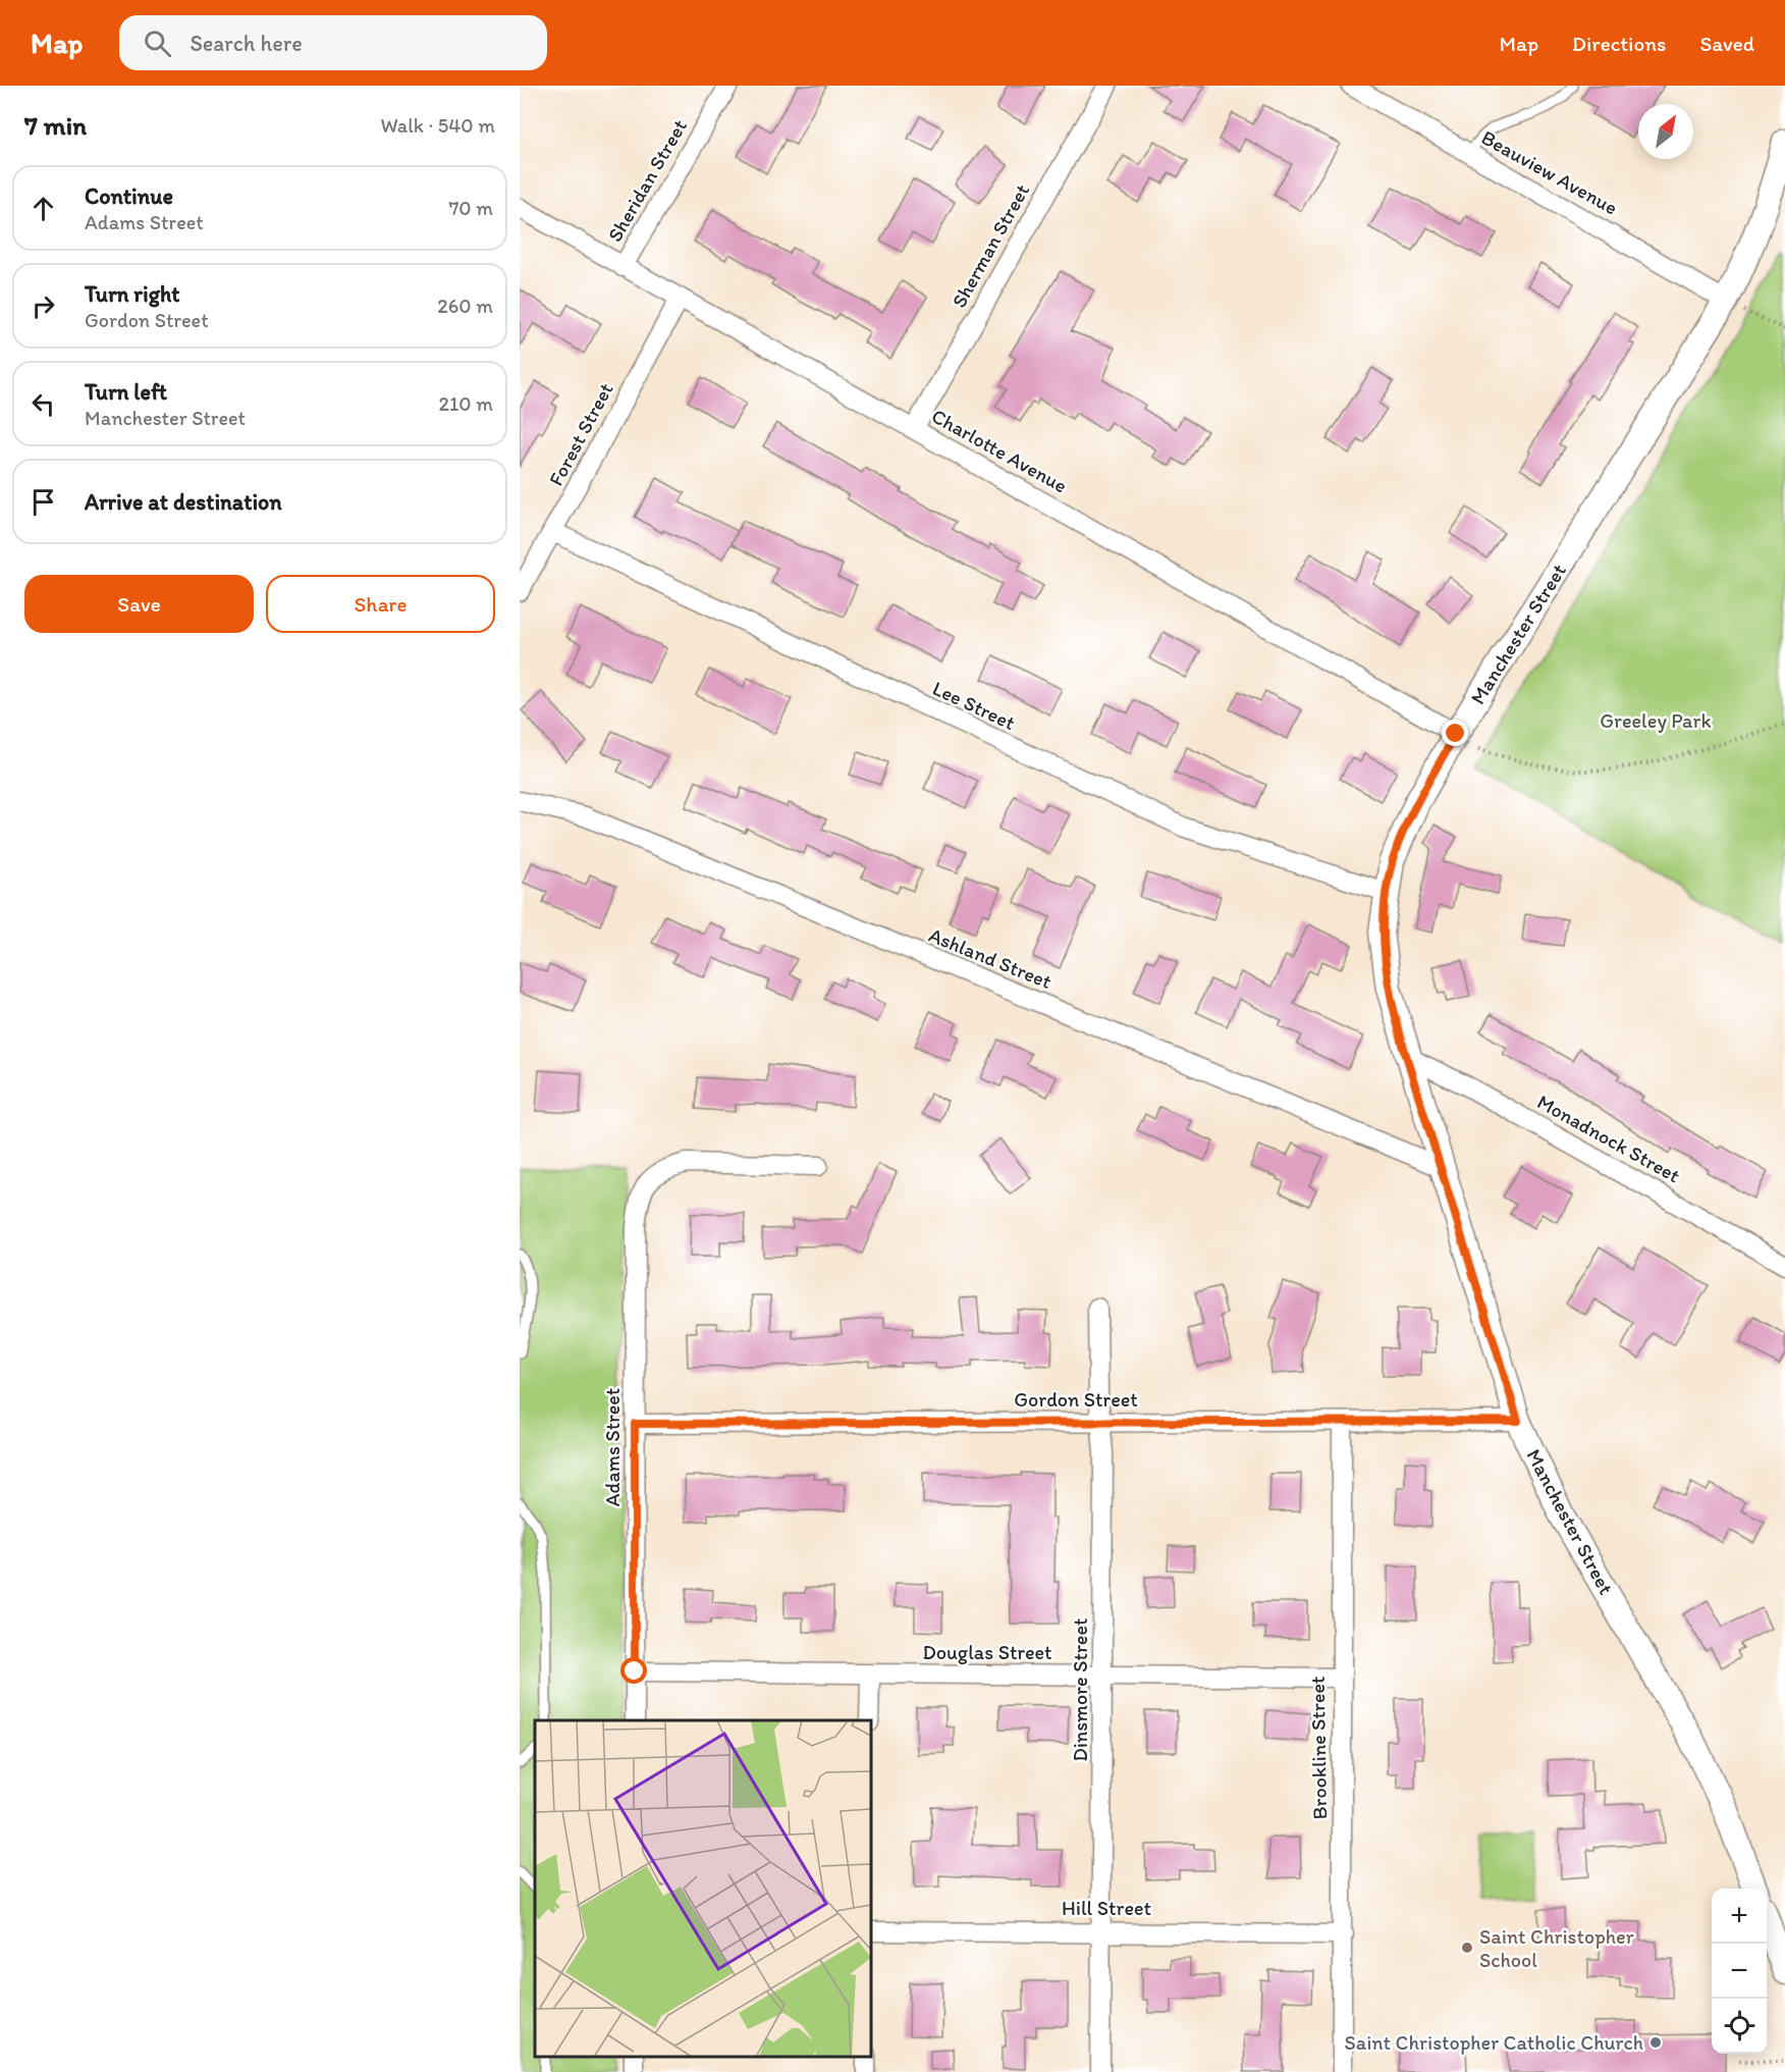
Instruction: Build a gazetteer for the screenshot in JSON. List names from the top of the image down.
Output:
{
  "streets": {
    "street": [
      "Beauview Avenue",
      "Sheridan Street",
      "Sherman Street",
      "Forest Street",
      "Charlotte Avenue",
      "Manchester Street",
      "Lee Street",
      "Ashland Street",
      "Monadnock Street",
      "Gordon Street",
      "Adams Street",
      "Douglas Street",
      "Dinsmore Street",
      "Brookline Street",
      "Hill Street"
    ]
  },
  "crossings": [
    ["Beauview Avenue", "Manchester Street"],
    ["Sheridan Street", "Charlotte Avenue"],
    ["Sherman Street", "Charlotte Avenue"],
    ["Forest Street", "Charlotte Avenue"],
    ["Forest Street", "Lee Street"],
    ["Charlotte Avenue", "Manchester Street"],
    ["Manchester Street", "Lee Street"],
    ["Manchester Street", "Ashland Street"],
    ["Manchester Street", "Monadnock Street"],
    ["Manchester Street", "Gordon Street"],
    ["Gordon Street", "Adams Street"],
    ["Gordon Street", "Dinsmore Street"],
    ["Gordon Street", "Brookline Street"],
    ["Adams Street", "Douglas Street"],
    ["Douglas Street", "Dinsmore Street"],
    ["Douglas Street", "Brookline Street"],
    ["Dinsmore Street", "Hill Street"],
    ["Brookline Street", "Hill Street"]
  ],
  "parks": ["Greeley Park"],
  "places": ["Saint Christopher School", "Saint Christopher Catholic Church"],
  "north": "top right",
  "page": {
    "header": "Map",
    "search": "Search here",
    "nav": ["Map", "Directions", "Saved"],
    "heading": ["7 min", "Walk · 540 m"],
    "list": [
      ["Continue", "Adams Street", "70 m"],
      ["Turn right", "Gordon Street", "260 m"],
      ["Turn left", "Manchester Street", "210 m"],
      "Arrive at destination"
    ],
    "buttons": ["Save", "Share"],
    "map_buttons": ["+", "−"]
  }
}
